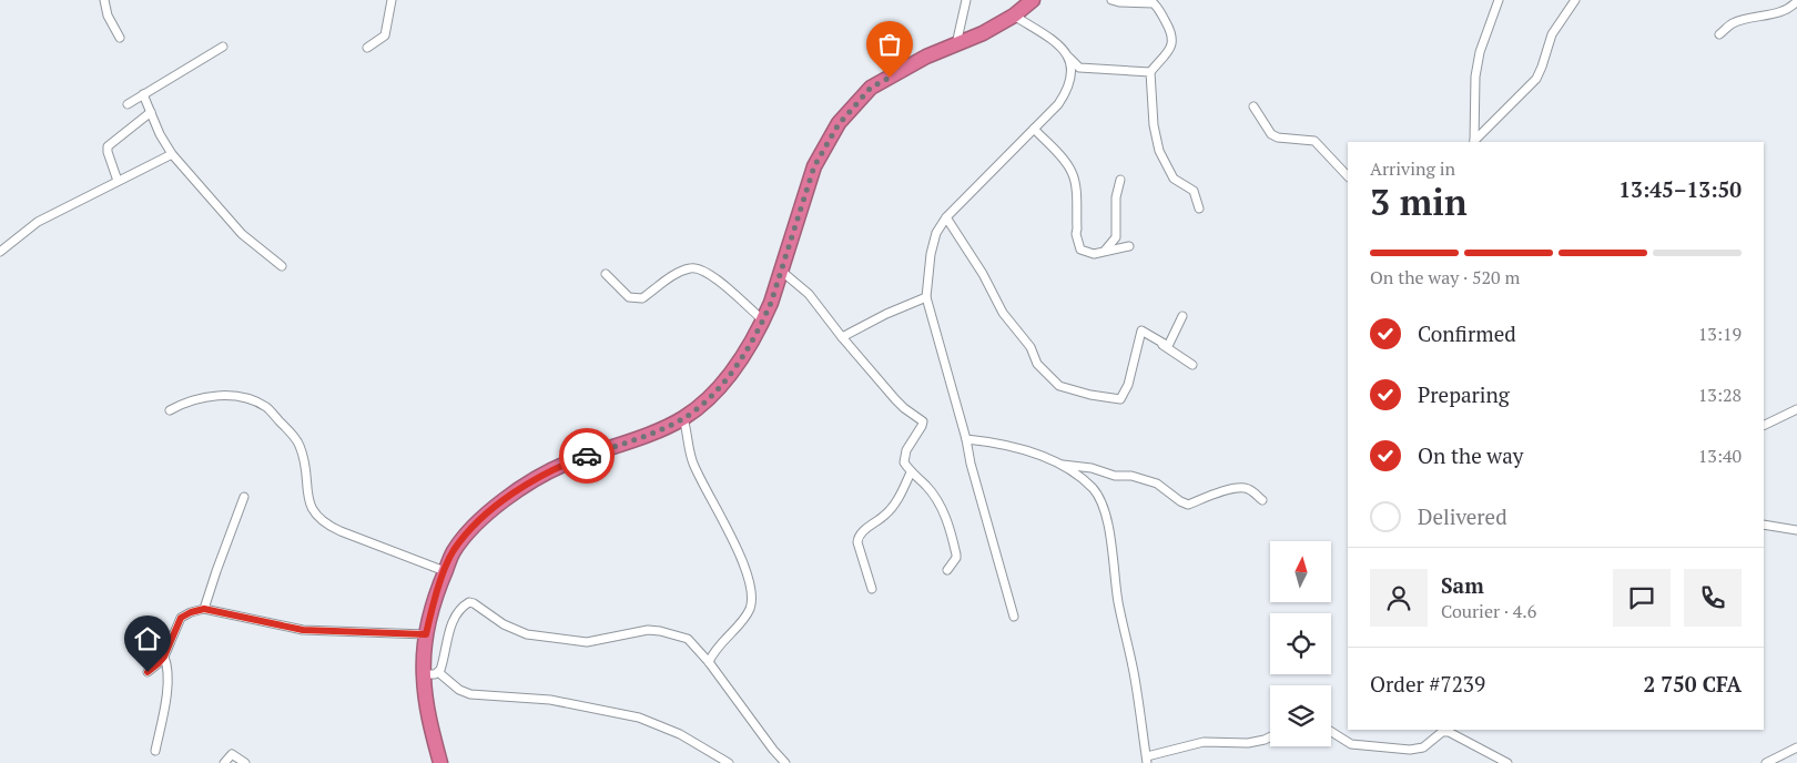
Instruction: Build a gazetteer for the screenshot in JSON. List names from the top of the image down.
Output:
{
  "north": "top",
  "page": {
    "heading": ["3 min", "Arriving in", "13:45–13:50"],
    "panel": [
      "Sam",
      "Courier · 4.6",
      "Order #7239",
      "2 750 CFA"
    ],
    "bar": "On the way · 520 m",
    "list": [
      ["Confirmed", "13:19"],
      ["Preparing", "13:28"],
      ["On the way", "13:40"],
      "Delivered"
    ]
  }
}
